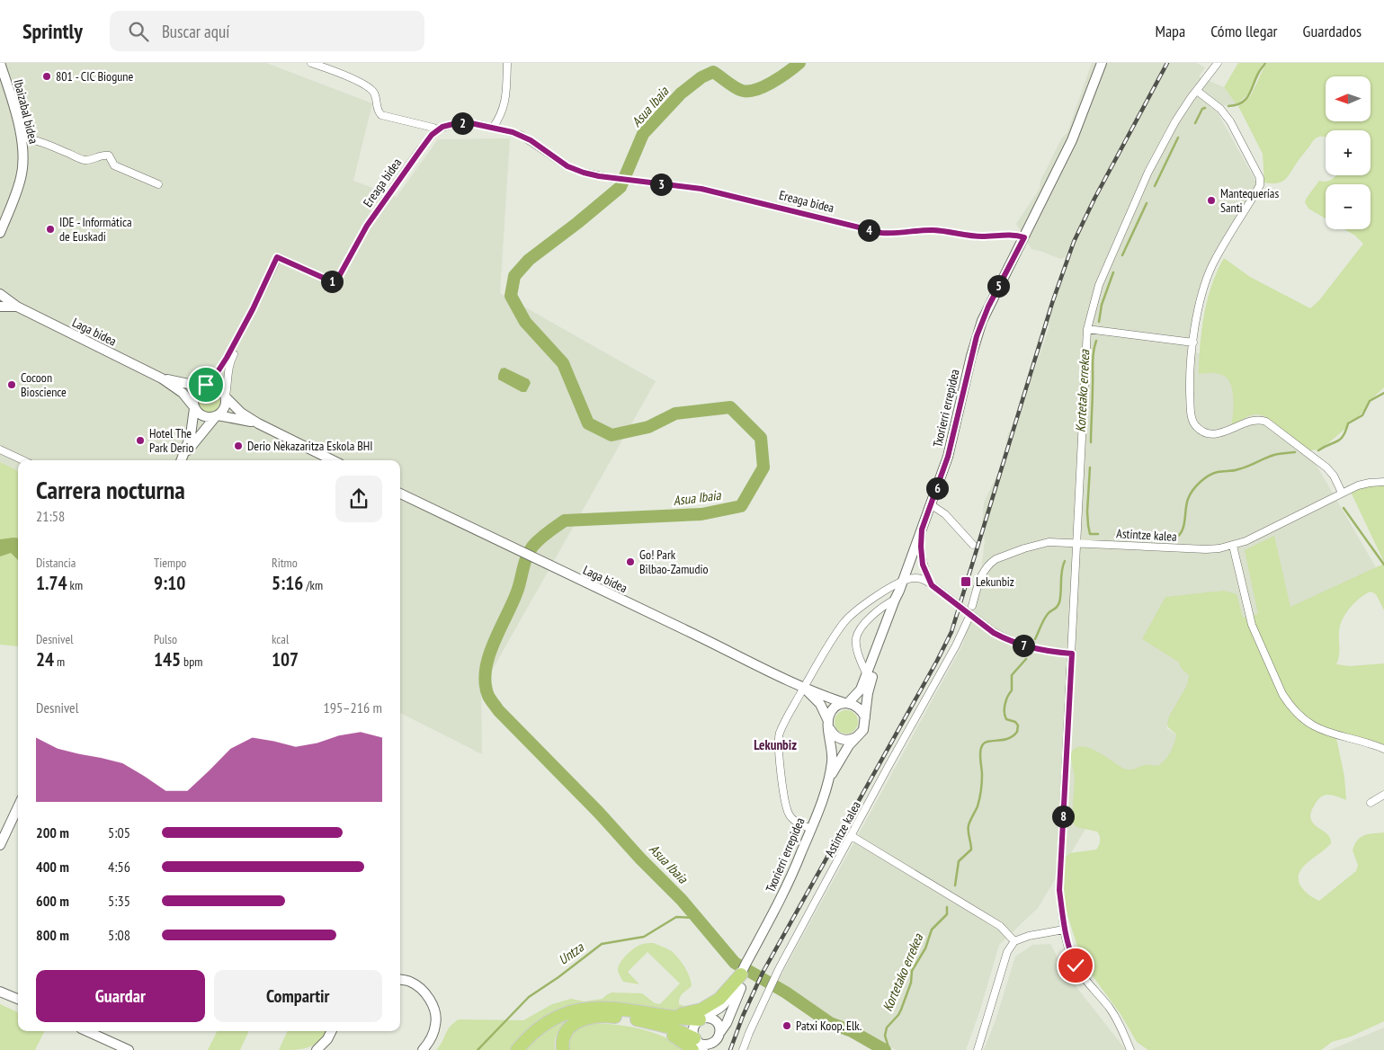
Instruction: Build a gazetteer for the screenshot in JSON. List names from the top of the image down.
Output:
{
  "streets": {
    "street": [
      "Ibaizabal bidea",
      "Ereaga bidea",
      "Laga bidea",
      "Txorierri errepidea",
      "Astintze kalea"
    ]
  },
  "crossings": [
    ["Ereaga bidea", "Laga bidea"],
    ["Ereaga bidea", "Txorierri errepidea"],
    ["Laga bidea", "Txorierri errepidea"]
  ],
  "districts": ["Lekunbiz"],
  "water": ["Asua Ibaia", "Kortetako errekea", "Untza"],
  "places": {
    "other": [
      "801 - CIC Biogune",
      "Mantequerías Santi",
      "IDE - Informática de Euskadi",
      "Cocoon Bioscience",
      "Hotel The Park Derio",
      "Derio Nekazaritza Eskola BHI",
      "Go! Park Bilbao-Zamudio",
      "Patxi Koop. Elk."
    ],
    "transit": ["Lekunbiz"]
  },
  "north": "left",
  "page": {
    "header": "Sprintly",
    "search": "Buscar aquí",
    "nav": ["Mapa", "Cómo llegar", "Guardados"],
    "map_buttons": ["+", "−"],
    "pins": [
      "2",
      "3",
      "4",
      "1",
      "5",
      "6",
      "7",
      "8"
    ],
    "heading": ["Carrera nocturna", "21:58"],
    "stats": [
      ["Distancia", "1.74 km"],
      ["Tiempo", "9:10"],
      ["Ritmo", "5:16 /km"],
      ["Desnivel", "24 m"],
      ["Pulso", "145 bpm"],
      ["kcal", "107"]
    ],
    "chart": ["Desnivel", "195–216 m"],
    "list": [
      {
        "name": "200 m",
        "note": "5:05"
      },
      {
        "name": "400 m",
        "note": "4:56"
      },
      {
        "name": "600 m",
        "note": "5:35"
      },
      {
        "name": "800 m",
        "note": "5:08"
      }
    ],
    "buttons": ["Guardar", "Compartir"]
  }
}
